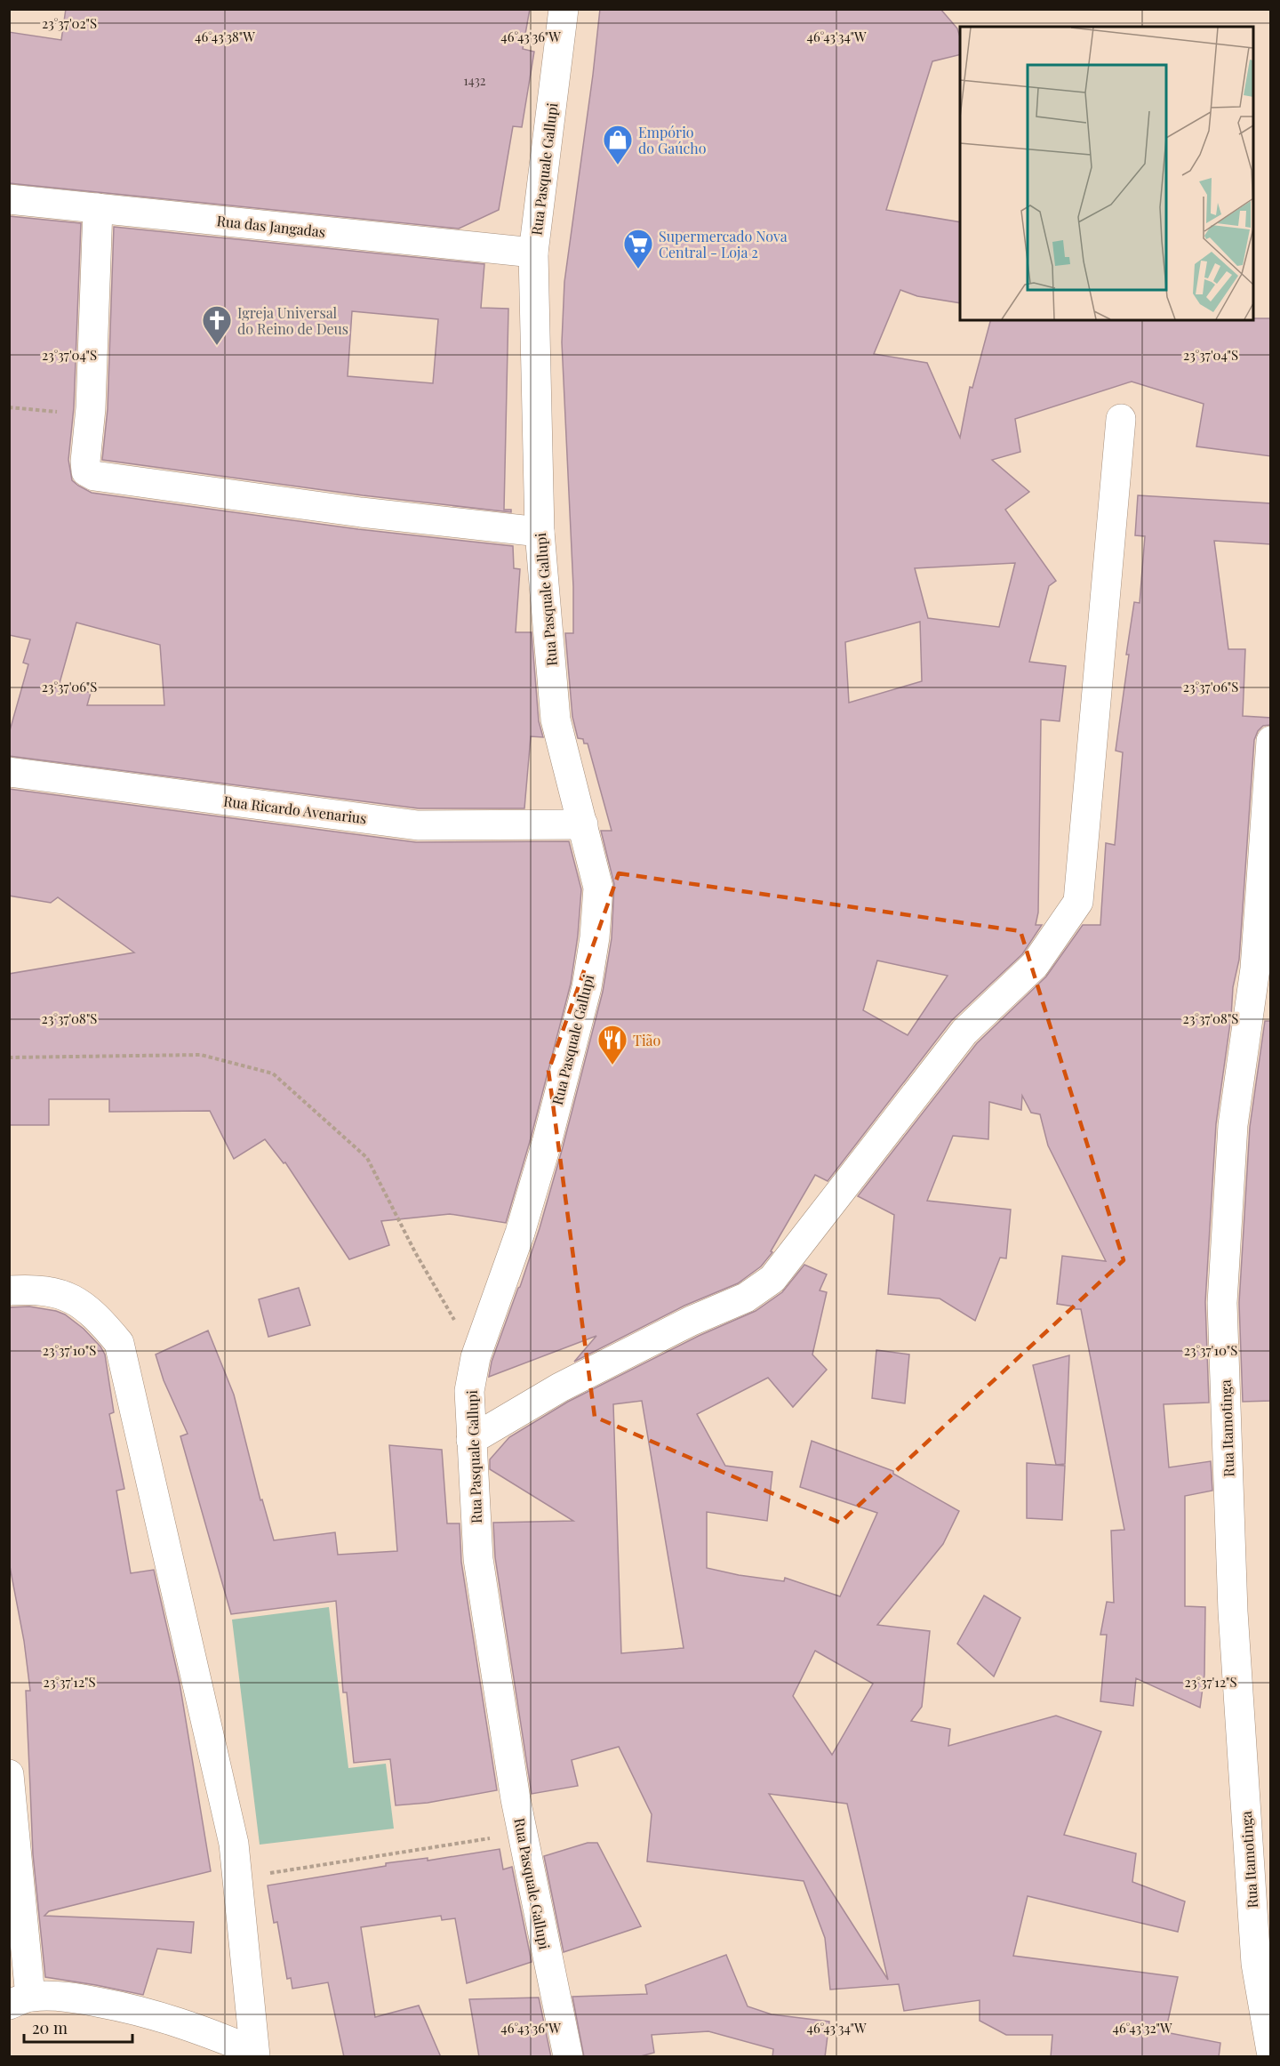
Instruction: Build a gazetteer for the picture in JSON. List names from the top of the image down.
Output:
{
  "streets": {
    "street": [
      "Rua Pasquale Gallupi",
      "Rua das Jangadas",
      "Rua Ricardo Avenarius",
      "Rua Itamotinga"
    ]
  },
  "crossings": [
    ["Rua Pasquale Gallupi", "Rua das Jangadas"],
    ["Rua Pasquale Gallupi", "Rua Ricardo Avenarius"]
  ],
  "places": {
    "shop": ["Empório do Gaúcho"],
    "supermarket": ["Supermercado Nova Central - Loja 2"],
    "church": ["Igreja Universal do Reino de Deus"],
    "restaurant": ["Tião"]
  },
  "house_numbers": ["1432"],
  "scale_bar": "20 m",
  "coordinates": [
    "23°37'02\"S",
    "46°43'38\"W",
    "46°43'36\"W",
    "46°43'34\"W",
    "23°37'04\"S",
    "23°37'06\"S",
    "23°37'08\"S",
    "23°37'10\"S",
    "23°37'12\"S",
    "46°43'32\"W"
  ]
}
